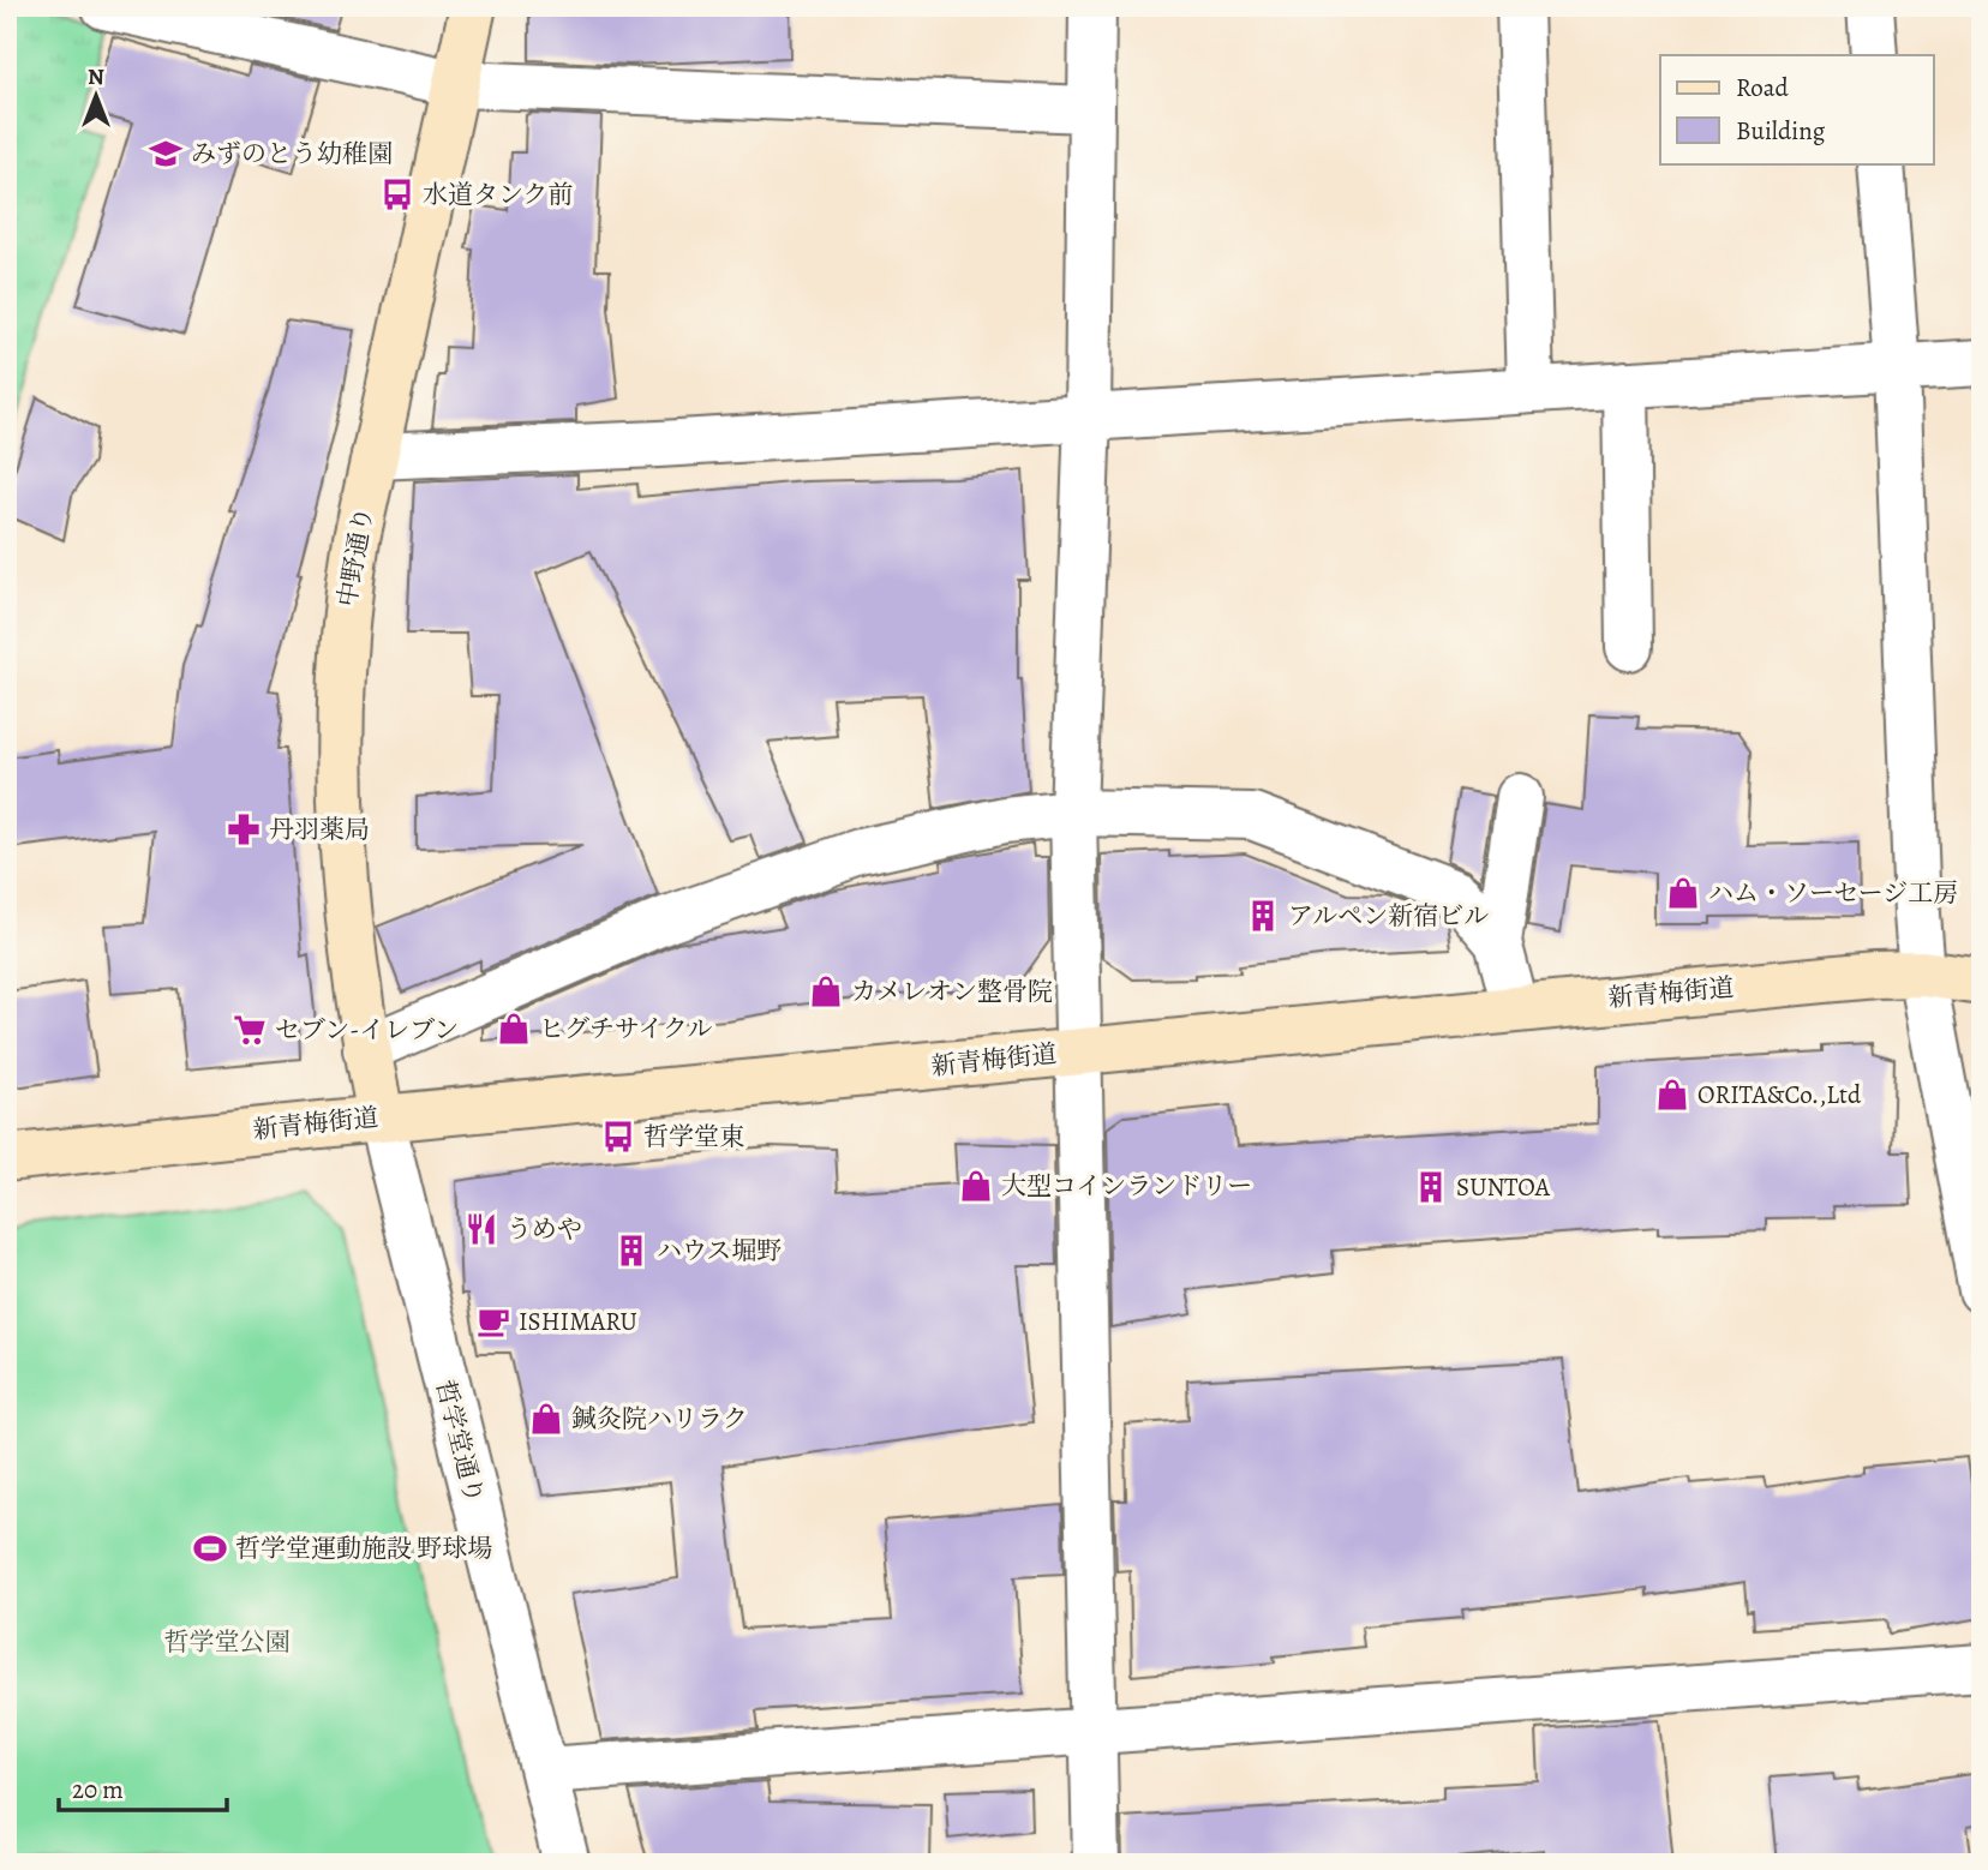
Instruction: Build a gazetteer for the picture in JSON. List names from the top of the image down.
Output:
{
  "streets": {
    "main road": ["中野通り", "新青梅街道"],
    "street": ["哲学堂通り"]
  },
  "crossings": [
    ["中野通り", "新青梅街道"],
    ["中野通り", "哲学堂通り"],
    ["新青梅街道", "哲学堂通り"]
  ],
  "parks": ["哲学堂公園"],
  "places": {
    "school or university": ["みずのとう幼稚園"],
    "bus stop": ["水道タンク前", "哲学堂東"],
    "pharmacy": ["丹羽薬局"],
    "shop": [
      "ハム・ソーセージ工房",
      "カメレオン整骨院",
      "ヒグチサイクル",
      "ORITA&Co.,Ltd",
      "大型コインランドリー",
      "鍼灸院ハリラク"
    ],
    "building": ["アルペン新宿ビル", "SUNTOA", "ハウス堀野"],
    "supermarket": ["セブン-イレブン"],
    "restaurant": ["うめや"],
    "cafe": ["ISHIMARU"],
    "sports": ["哲学堂運動施設 野球場"]
  },
  "legend": ["Road", "Building"],
  "scale_bar": "20 m",
  "north": "top"
}
